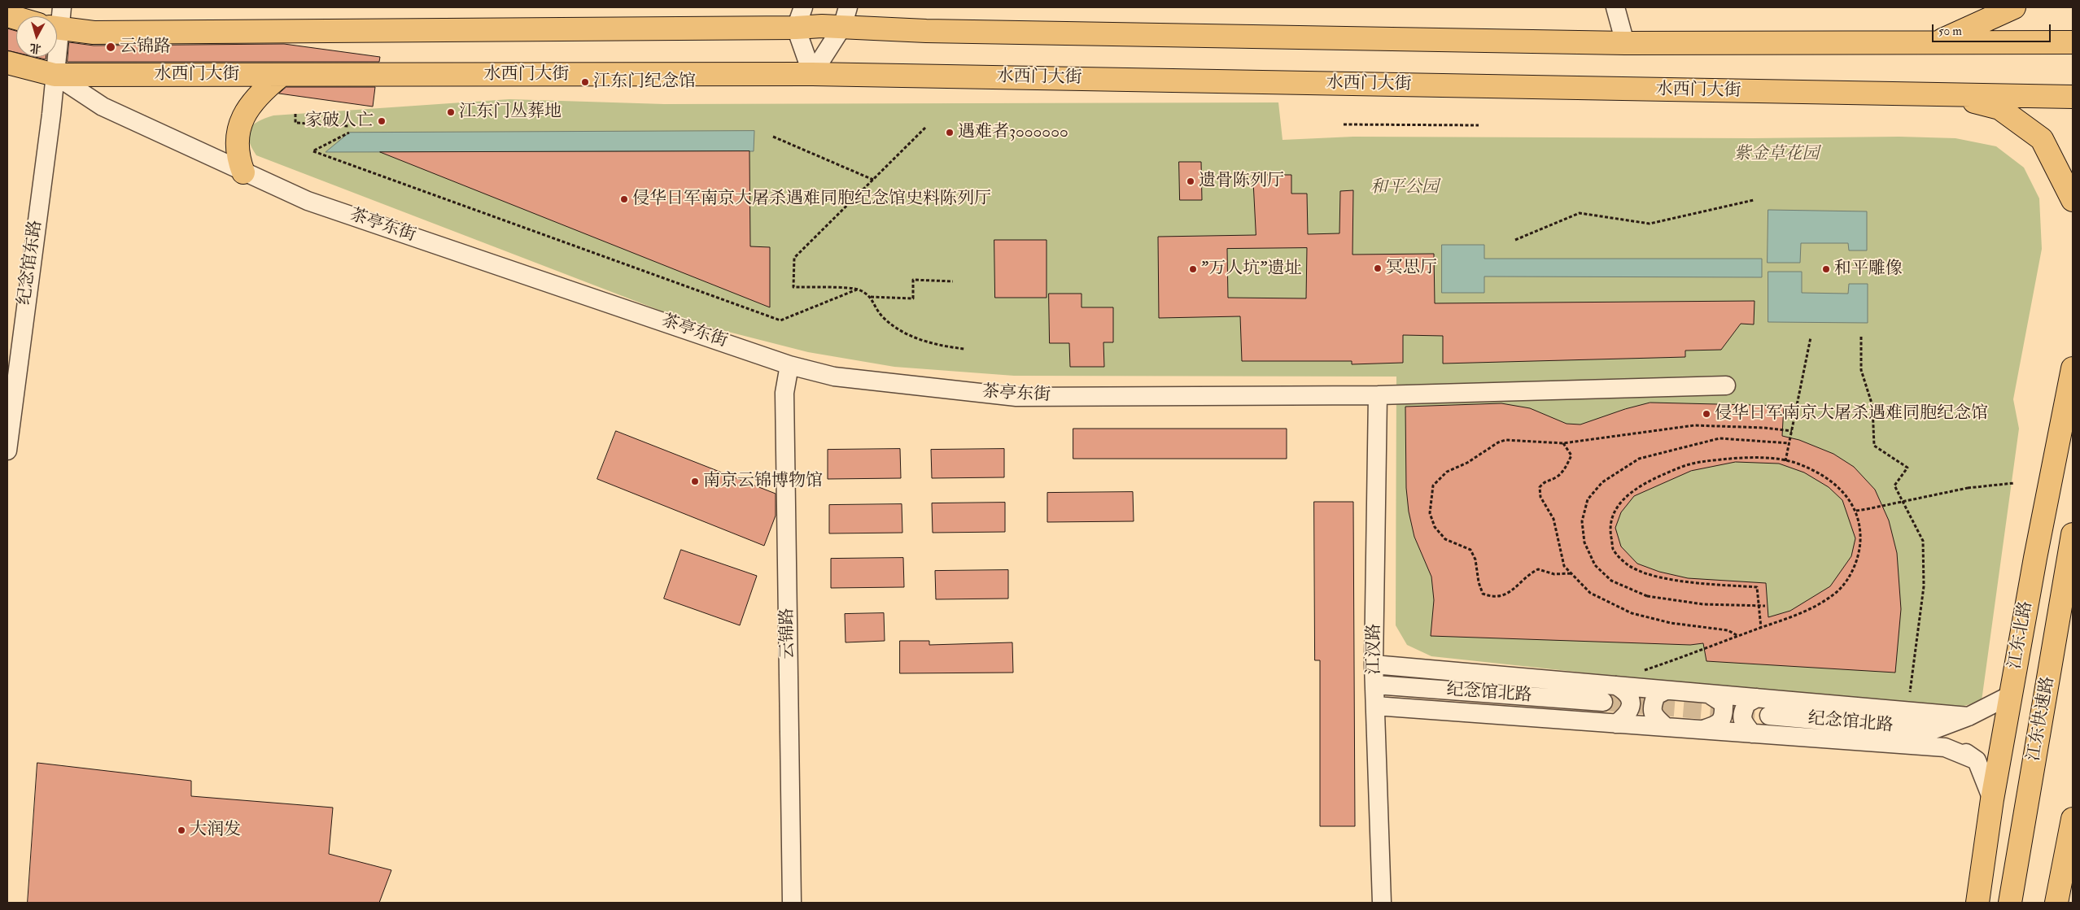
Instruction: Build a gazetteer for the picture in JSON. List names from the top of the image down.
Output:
{
  "streets": {
    "main road": ["水西门大街", "江东北路", "江东快速路"],
    "street": [
      "茶亭东街",
      "纪念馆东路",
      "云锦路",
      "江汊路",
      "纪念馆北路"
    ]
  },
  "crossings": [
    ["水西门大街", "茶亭东街"],
    ["水西门大街", "纪念馆东路"],
    ["茶亭东街", "纪念馆东路"],
    ["茶亭东街", "云锦路"],
    ["茶亭东街", "江汊路"],
    ["江东北路", "纪念馆北路"],
    ["江汊路", "纪念馆北路"]
  ],
  "parks": ["紫金草花园", "和平公园"],
  "places": [
    "云锦路",
    "江东门纪念馆",
    "江东门丛葬地",
    "家破人亡",
    "遇难者3000000",
    "遗骨陈列厅",
    "侵华日军南京大屠杀遇难同胞纪念馆史料陈列厅",
    "冥思厅",
    "\"万人坑\"遗址",
    "和平雕像",
    "侵华日军南京大屠杀遇难同胞纪念馆",
    "南京云锦博物馆",
    "大润发"
  ],
  "scale_bar": "50 m",
  "north": "bottom"
}
